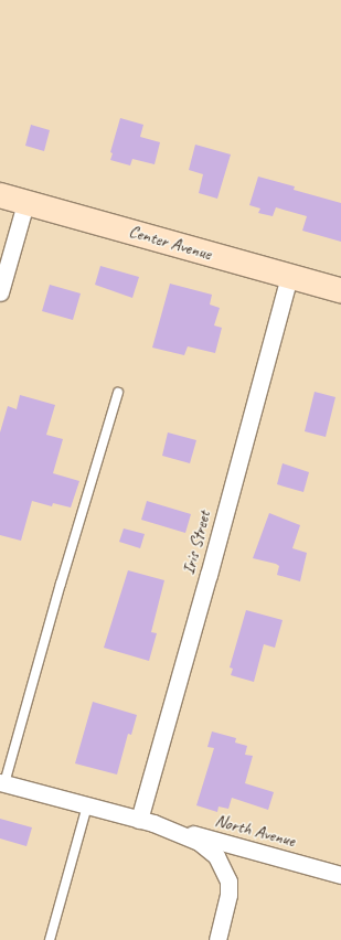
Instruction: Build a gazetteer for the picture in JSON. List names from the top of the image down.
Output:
{
  "streets": {
    "street": ["Center Avenue", "Iris Street", "North Avenue"]
  },
  "crossings": [
    ["Center Avenue", "Iris Street"],
    ["Iris Street", "North Avenue"]
  ]
}
